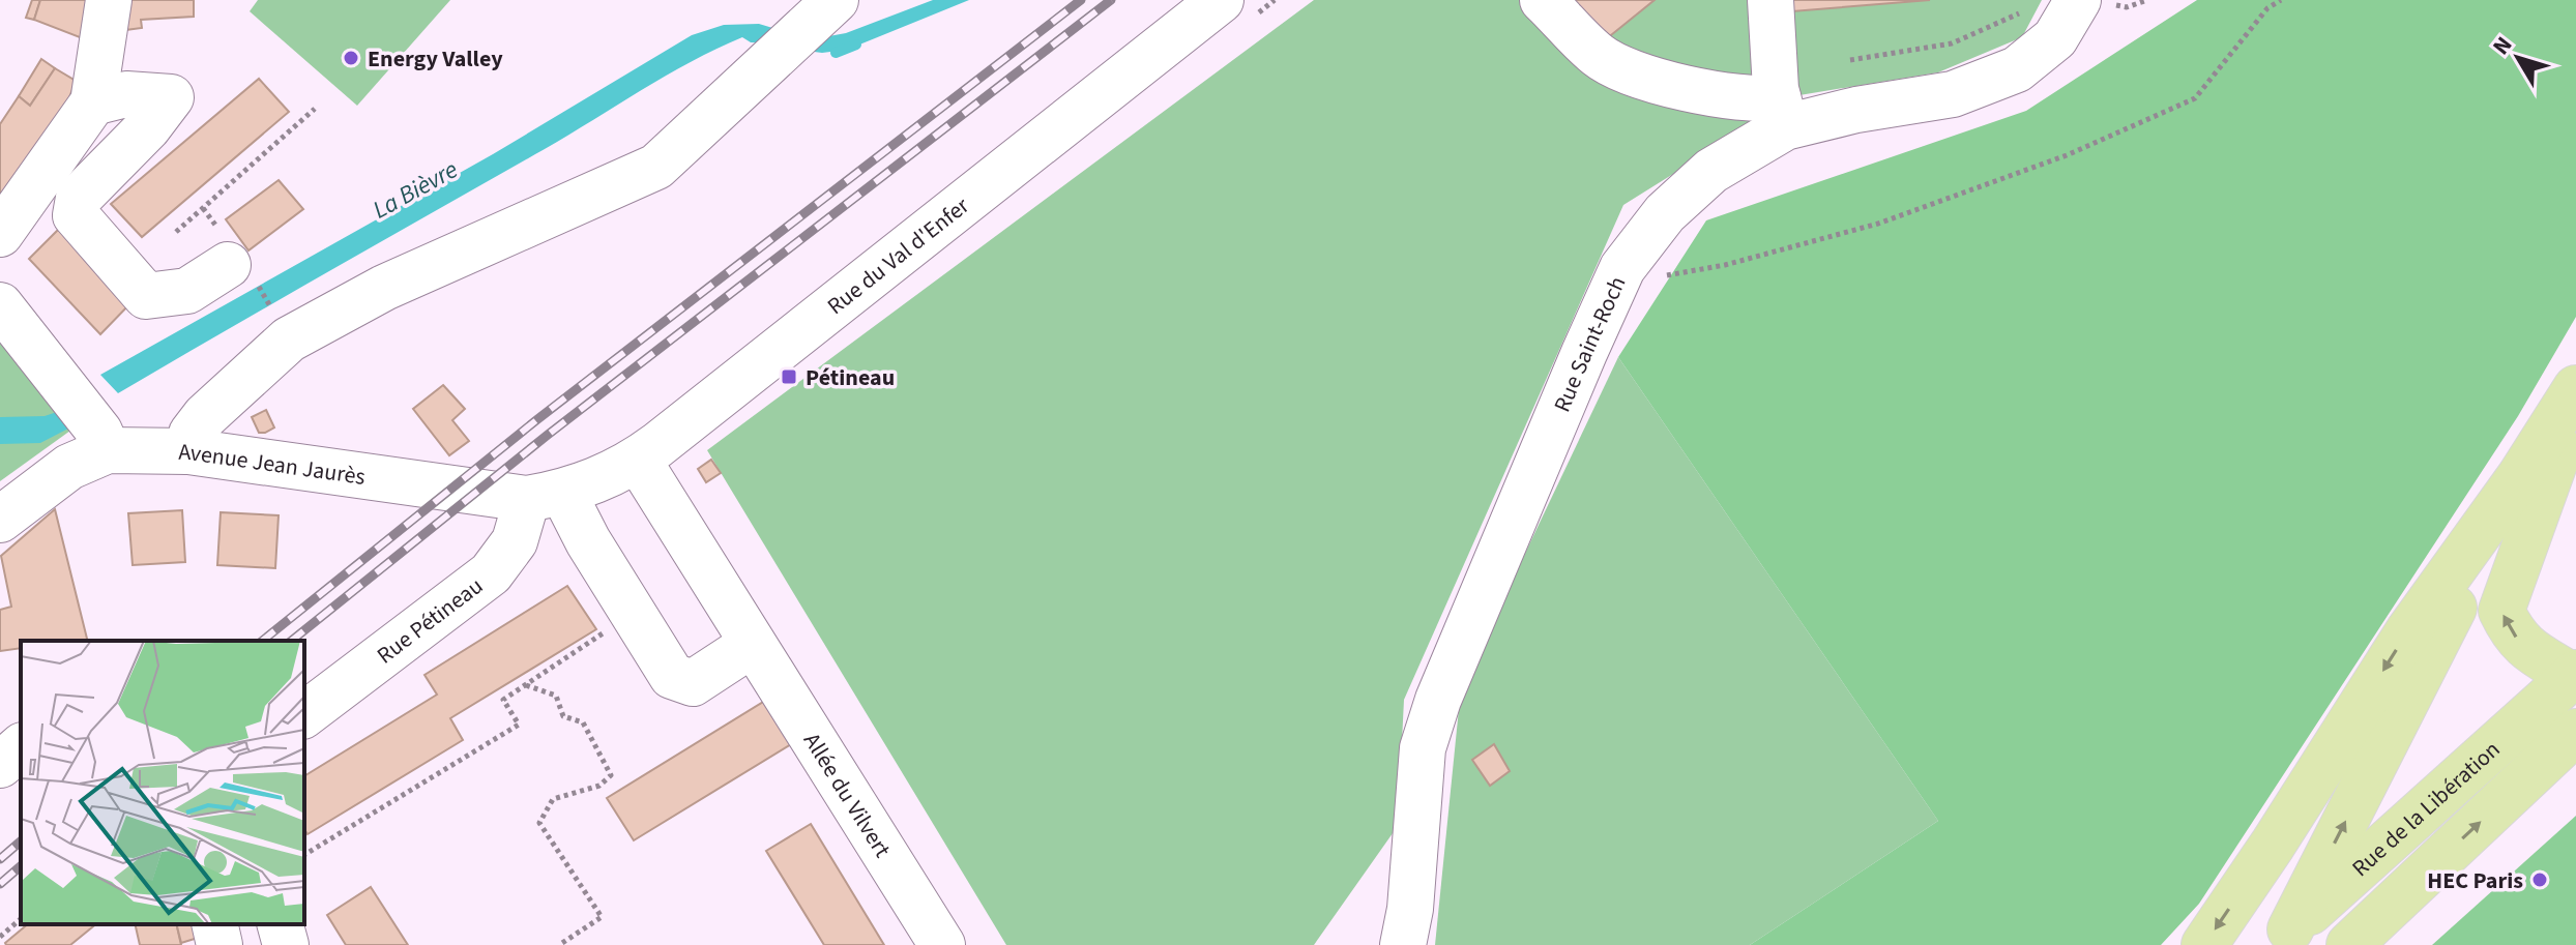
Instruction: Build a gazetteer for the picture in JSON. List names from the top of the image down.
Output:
{
  "streets": {
    "main road": ["Rue de la Libération"],
    "street": [
      "Rue du Val d'Enfer",
      "Rue Saint-Roch",
      "Avenue Jean Jaurès",
      "Rue Pétineau",
      "Allée du Vilvert"
    ]
  },
  "crossings": [
    ["Rue du Val d'Enfer", "Avenue Jean Jaurès"],
    ["Rue du Val d'Enfer", "Rue Pétineau"],
    ["Rue du Val d'Enfer", "Allée du Vilvert"],
    ["Avenue Jean Jaurès", "Rue Pétineau"]
  ],
  "water": ["La Bièvre"],
  "places": {
    "other": ["Energy Valley", "HEC Paris"],
    "transit": ["Pétineau"]
  },
  "north": "top left"
}
